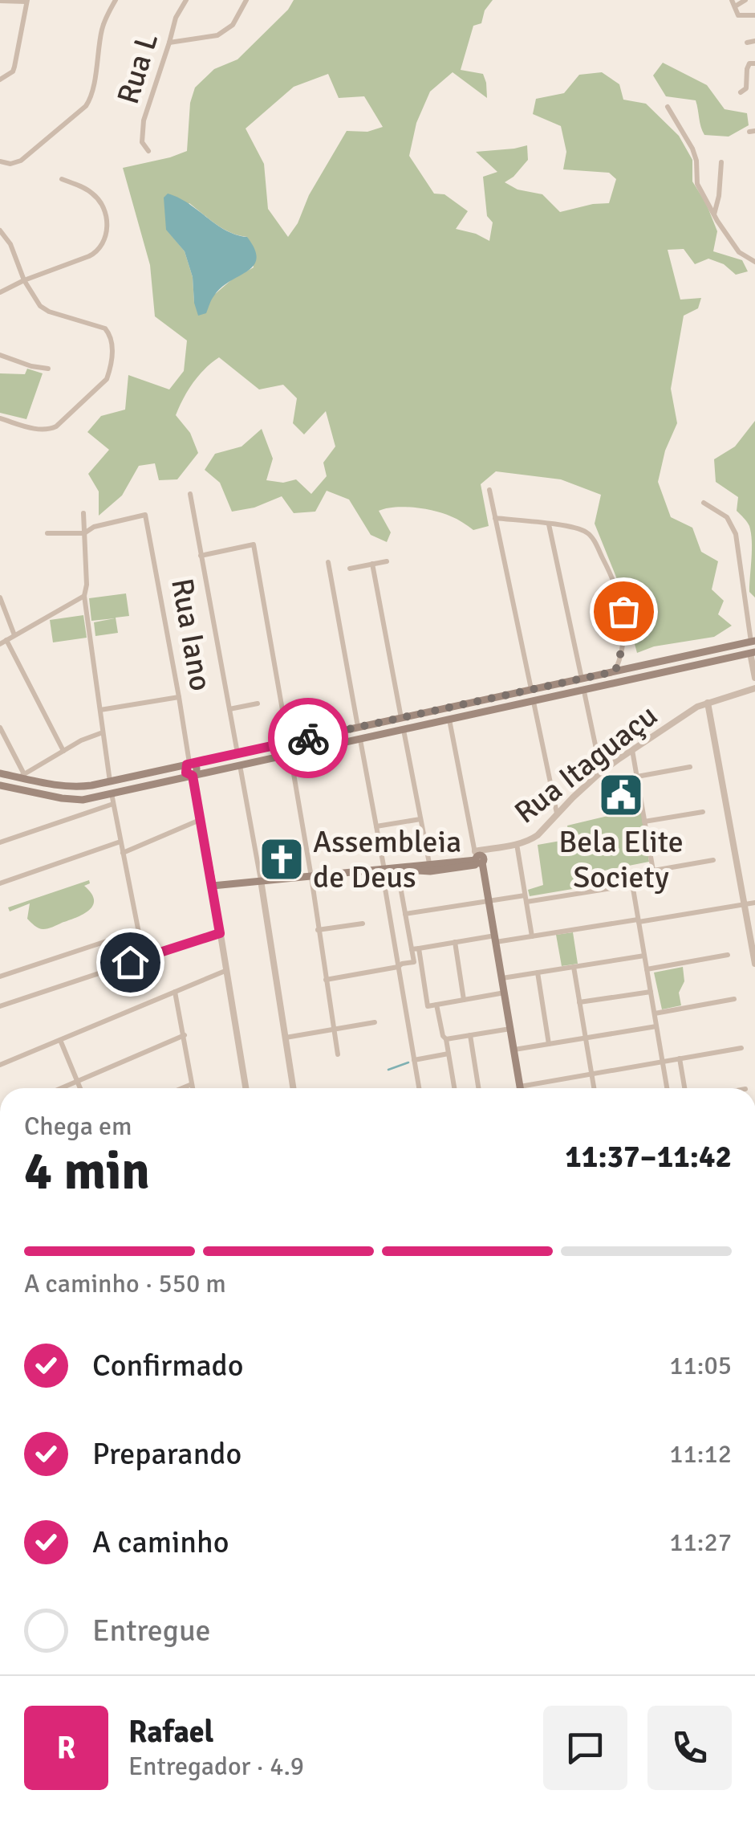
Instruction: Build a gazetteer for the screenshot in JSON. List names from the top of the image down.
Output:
{
  "streets": {
    "street": ["Rua L", "Rua Iano", "Rua Itaguaçu"]
  },
  "places": {
    "public building": ["Bela Elite Society"],
    "church": ["Assembleia de Deus"]
  },
  "page": {
    "heading": ["4 min", "Chega em", "11:37–11:42"],
    "panel": ["Rafael", "Entregador · 4.9"],
    "bar": "A caminho · 550 m",
    "list": [
      ["Confirmado", "11:05"],
      ["Preparando", "11:12"],
      ["A caminho", "11:27"],
      "Entregue"
    ],
    "round": "R"
  }
}
